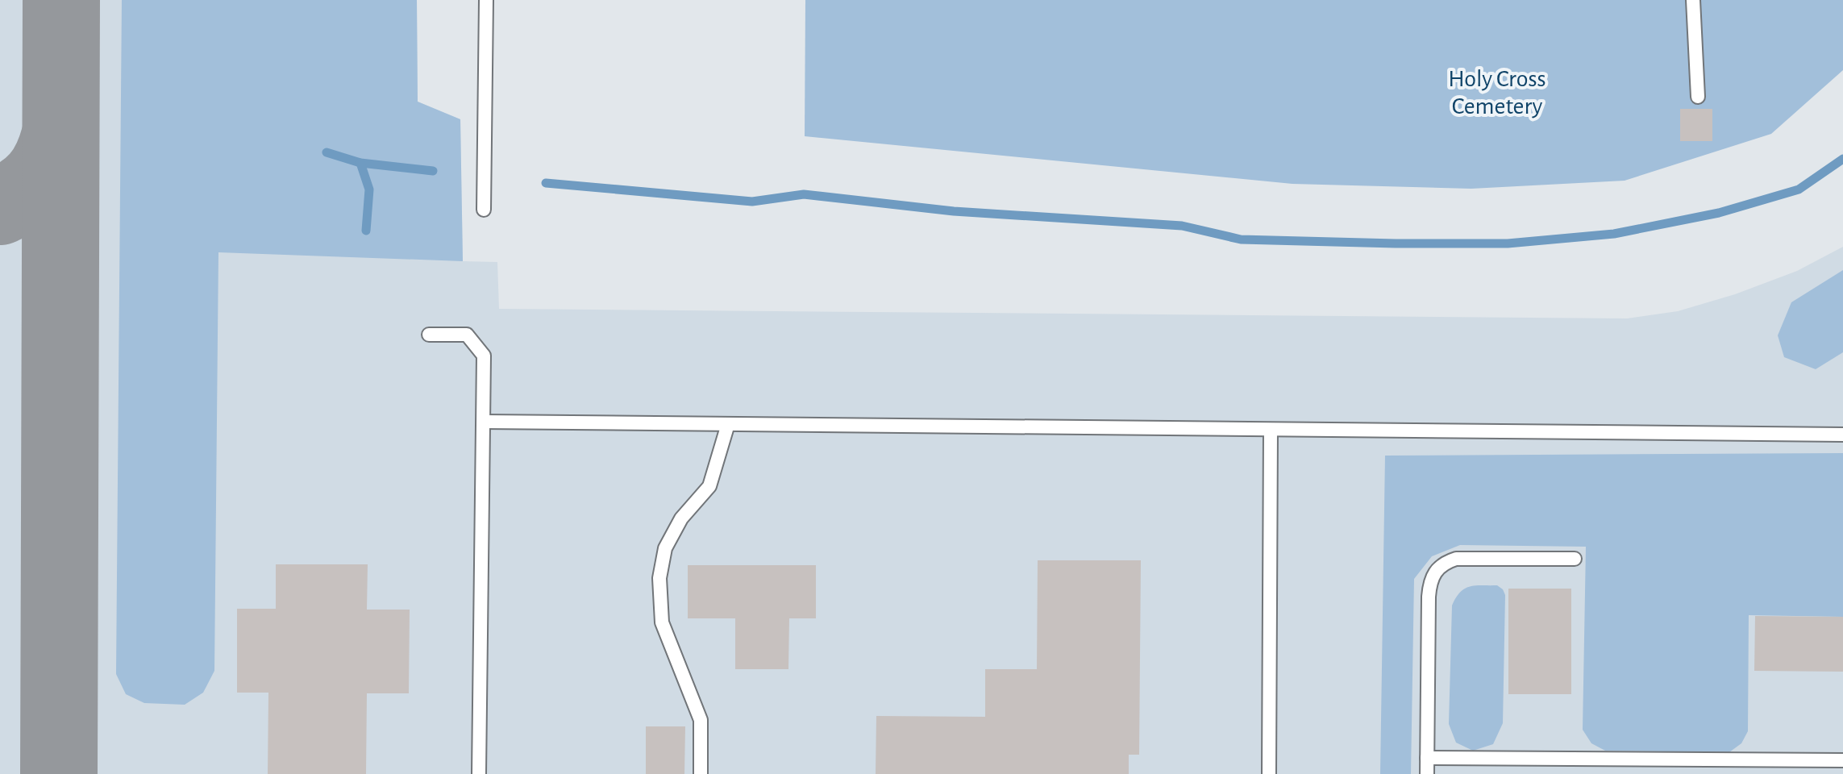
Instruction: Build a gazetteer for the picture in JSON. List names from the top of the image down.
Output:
{
  "parks": ["Holy Cross Cemetery"]
}
